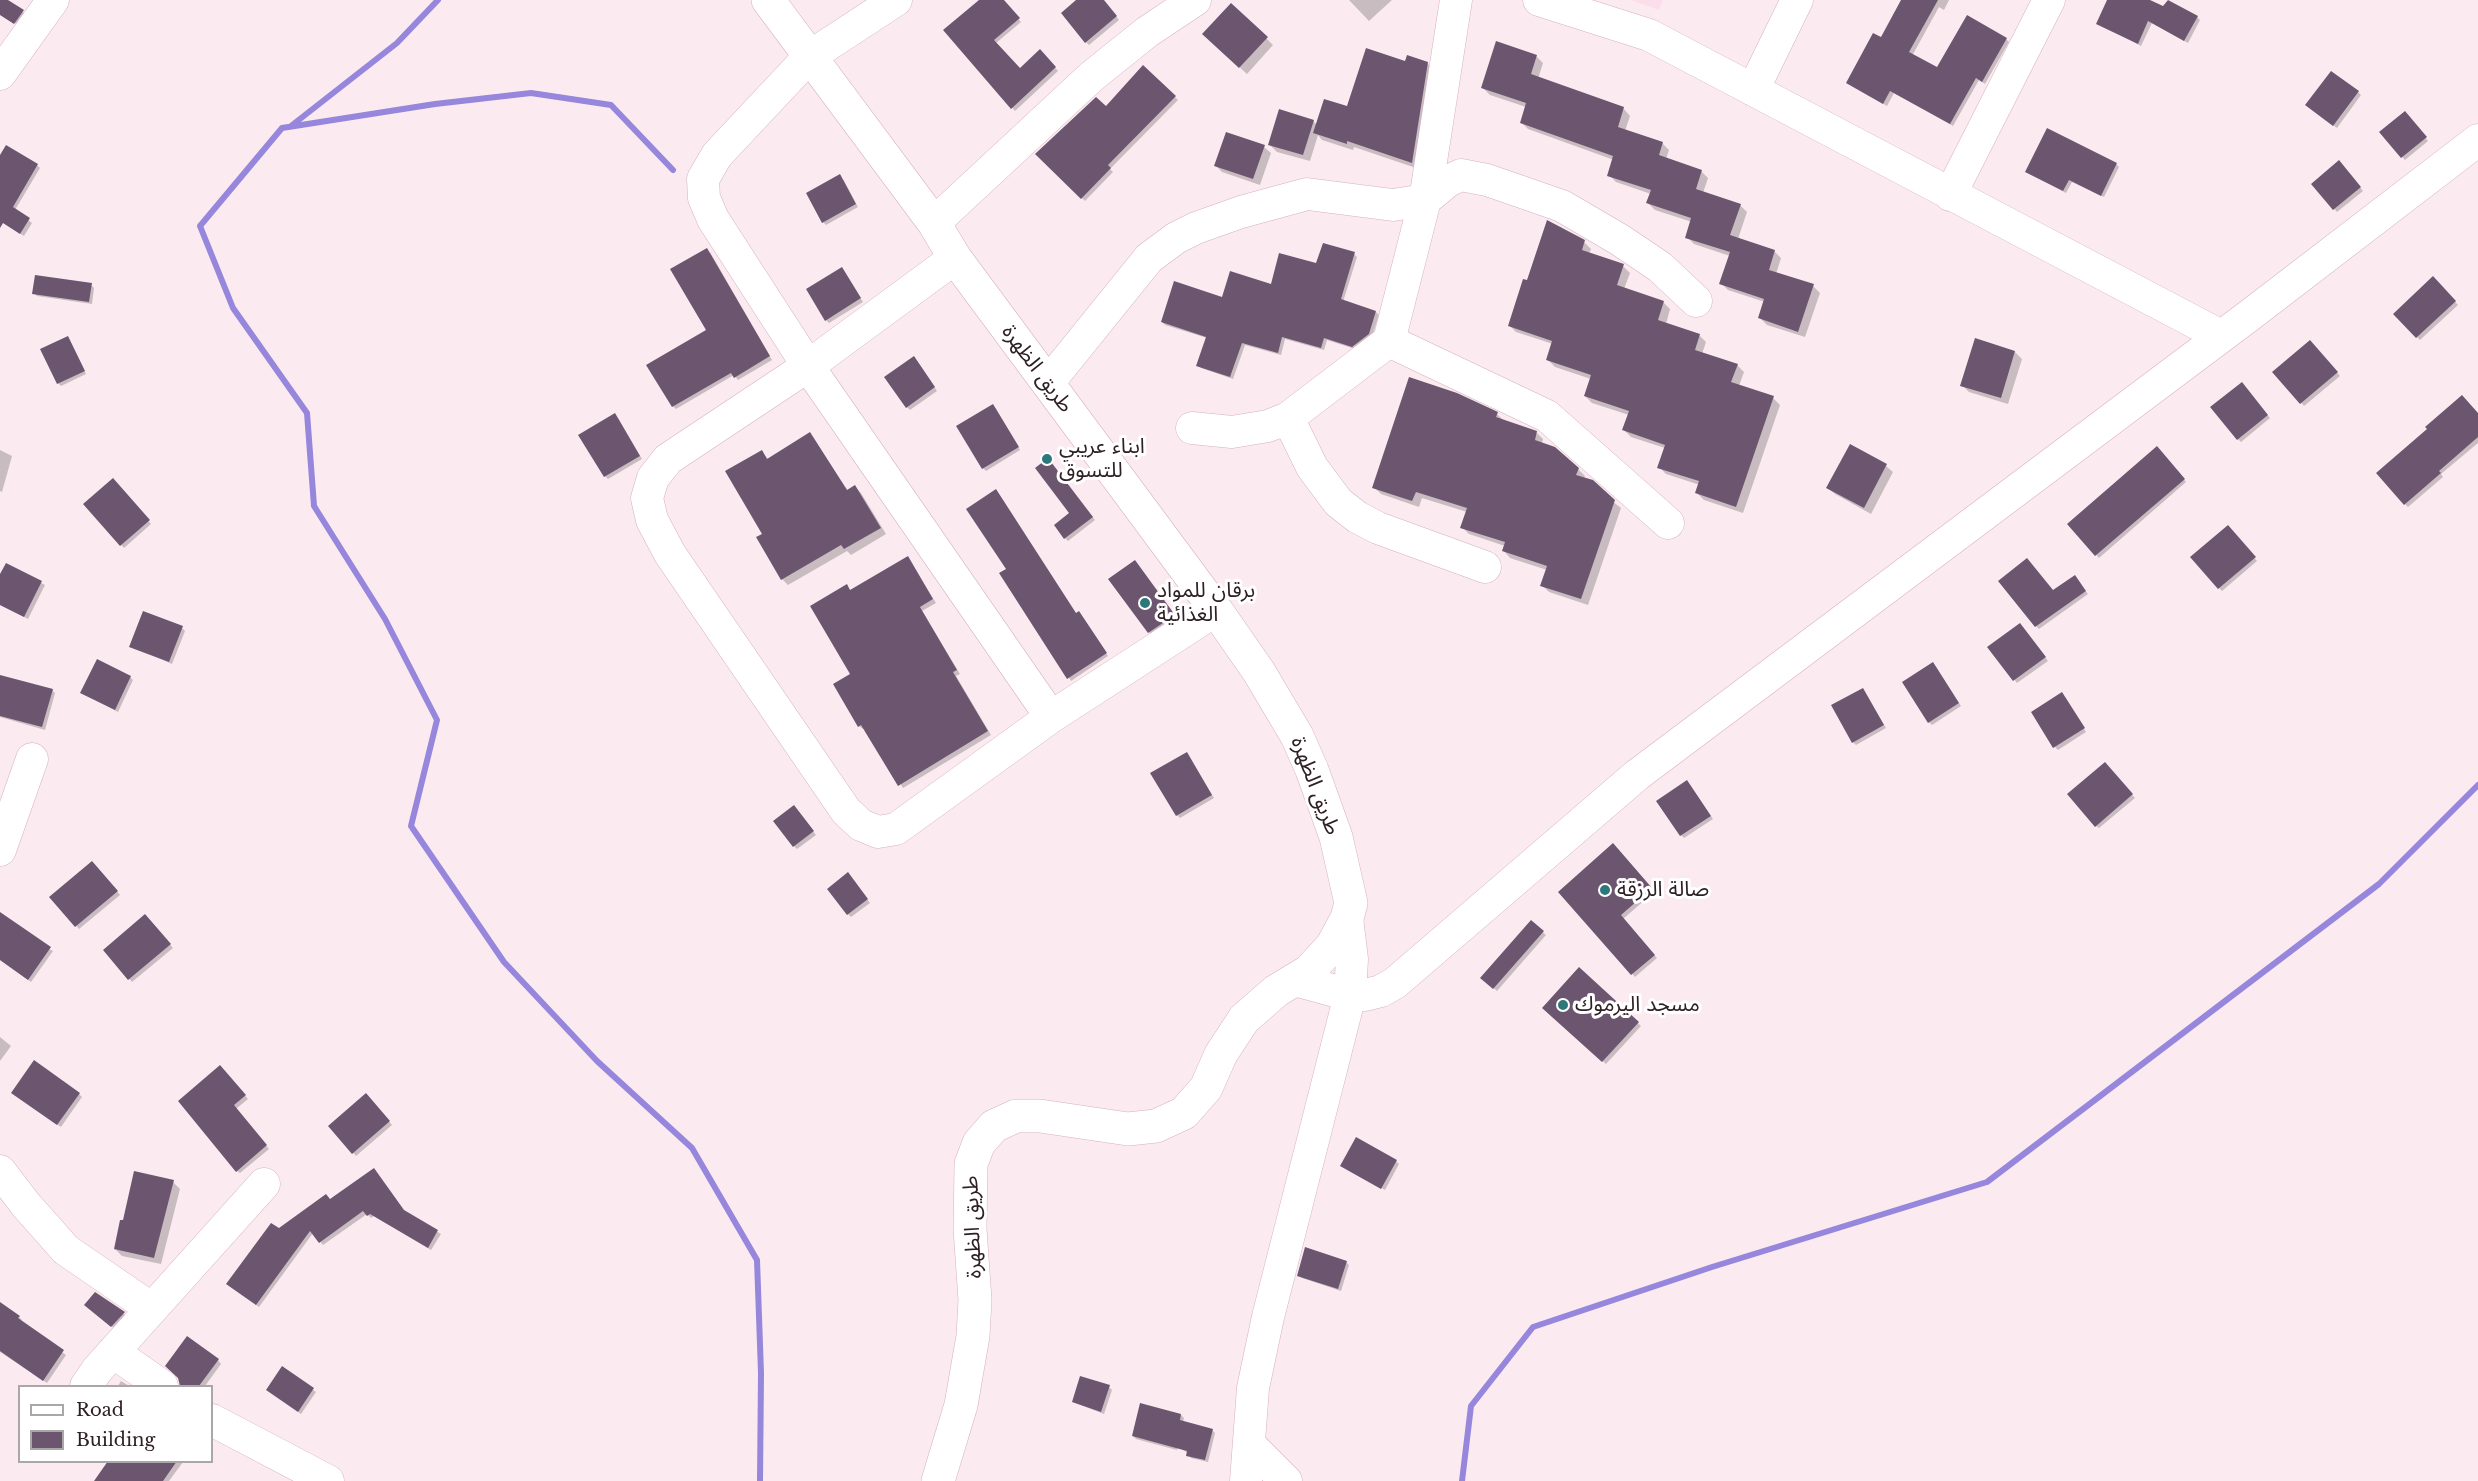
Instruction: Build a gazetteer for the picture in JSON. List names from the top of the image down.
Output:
{
  "streets": {
    "main road": ["طريق الظهرة"]
  },
  "places": [
    "ابناء عريبي للتسوق",
    "برقان للمواد الغذائية",
    "صالة الرزقة",
    "مسجد اليرموك"
  ],
  "legend": ["Road", "Building"]
}
